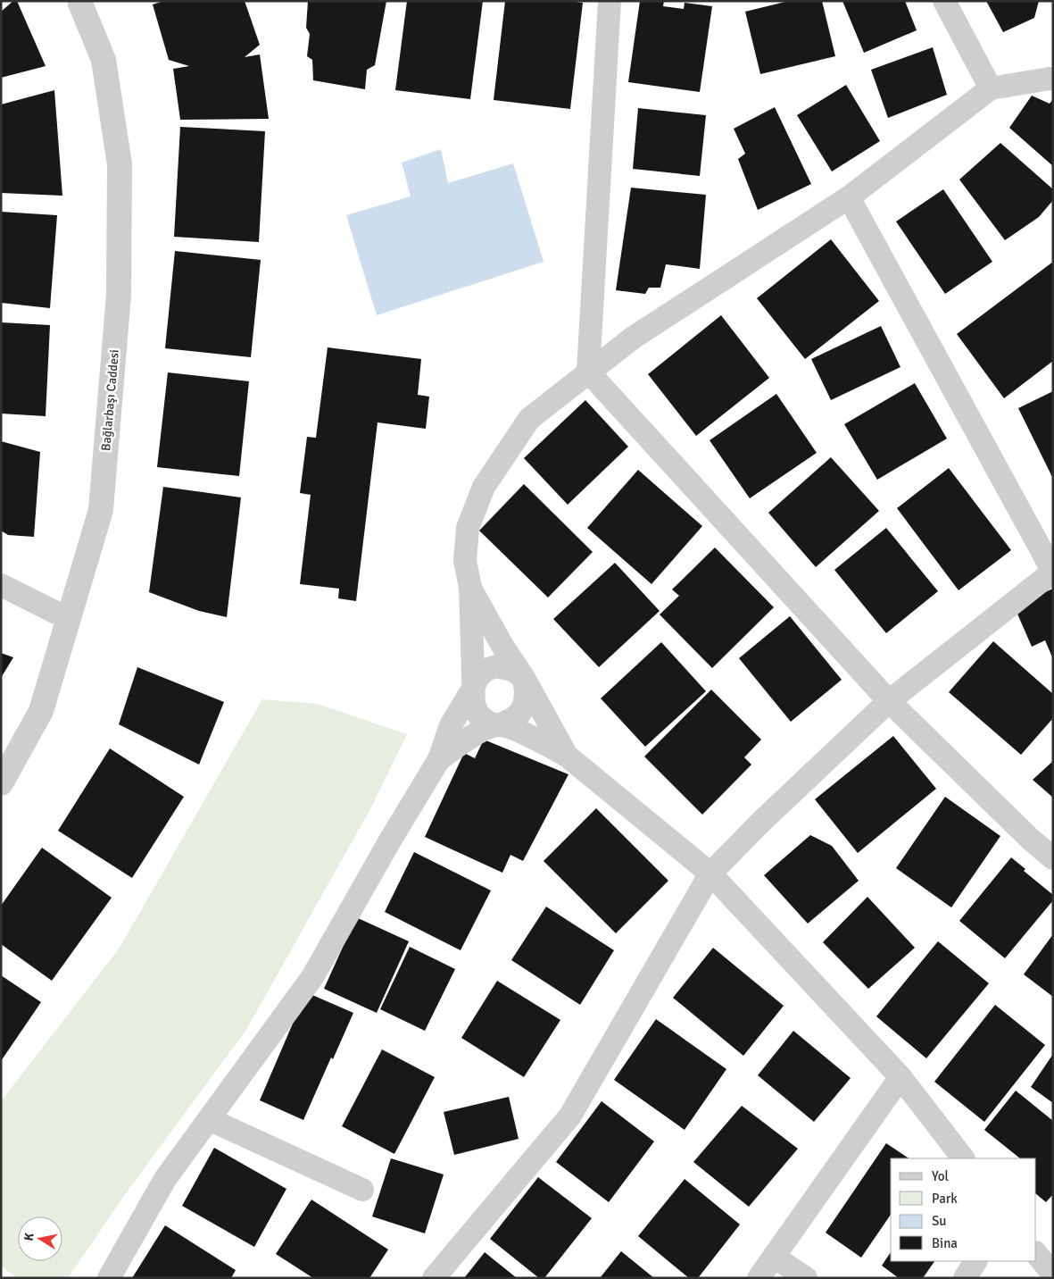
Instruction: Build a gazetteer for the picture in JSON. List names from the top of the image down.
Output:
{
  "streets": {
    "street": ["Bağlarbaşı Caddesi"]
  },
  "legend": [
    "Yol",
    "Park",
    "Su",
    "Bina"
  ],
  "north": "left"
}
